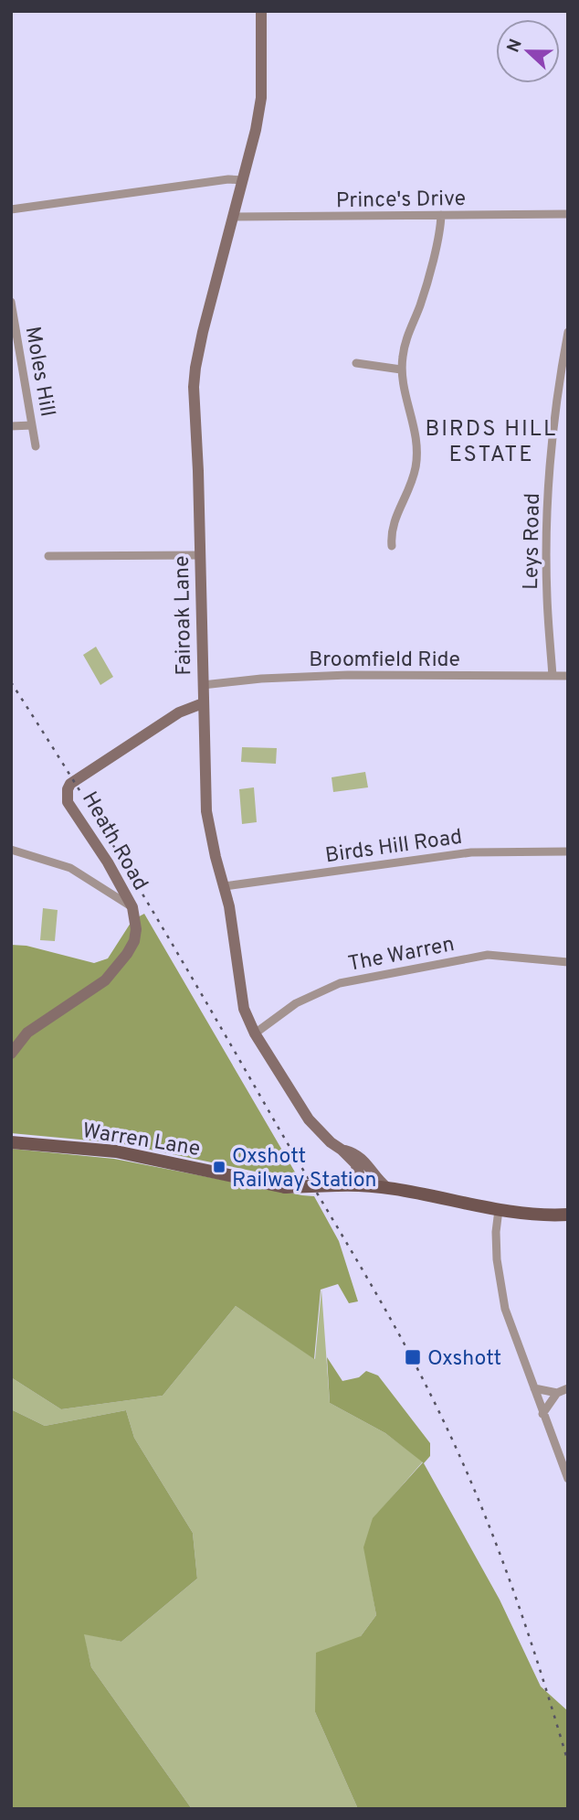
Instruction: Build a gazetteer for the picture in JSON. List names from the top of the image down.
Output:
{
  "streets": {
    "main road": ["Fairoak Lane", "Heath Road", "Warren Lane"],
    "street": [
      "Prince's Drive",
      "Moles Hill",
      "Leys Road",
      "Broomfield Ride",
      "Birds Hill Road",
      "The Warren"
    ]
  },
  "crossings": [
    ["Prince's Drive", "Fairoak Lane"],
    ["Leys Road", "Broomfield Ride"],
    ["Fairoak Lane", "Broomfield Ride"],
    ["Fairoak Lane", "Heath Road"],
    ["Fairoak Lane", "Birds Hill Road"],
    ["Fairoak Lane", "The Warren"],
    ["Fairoak Lane", "Warren Lane"]
  ],
  "districts": ["BIRDS HILL ESTATE"],
  "places": {
    "transit": ["Oxshott Railway Station", "Oxshott"]
  },
  "north": "left"
}
